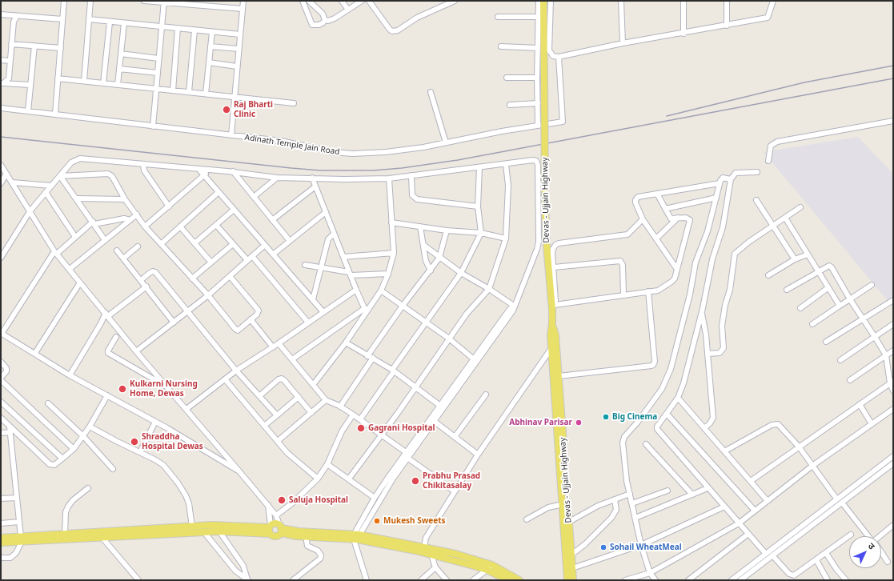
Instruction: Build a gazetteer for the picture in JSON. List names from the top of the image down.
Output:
{
  "streets": {
    "main road": ["Devas - Ujjain Highway"],
    "street": ["Adinath Temple Jain Road"]
  },
  "places": [
    "Raj Bharti Clinic",
    "Kulkarni Nursing Home, Dewas",
    "Big Cinema",
    "Abhinav Parisar",
    "Gagrani Hospital",
    "Shraddha Hospital Dewas",
    "Prabhu Prasad Chikitasalay",
    "Saluja Hospital",
    "Mukesh Sweets",
    "Sohail WheatMeal"
  ],
  "north": "top right"
}
